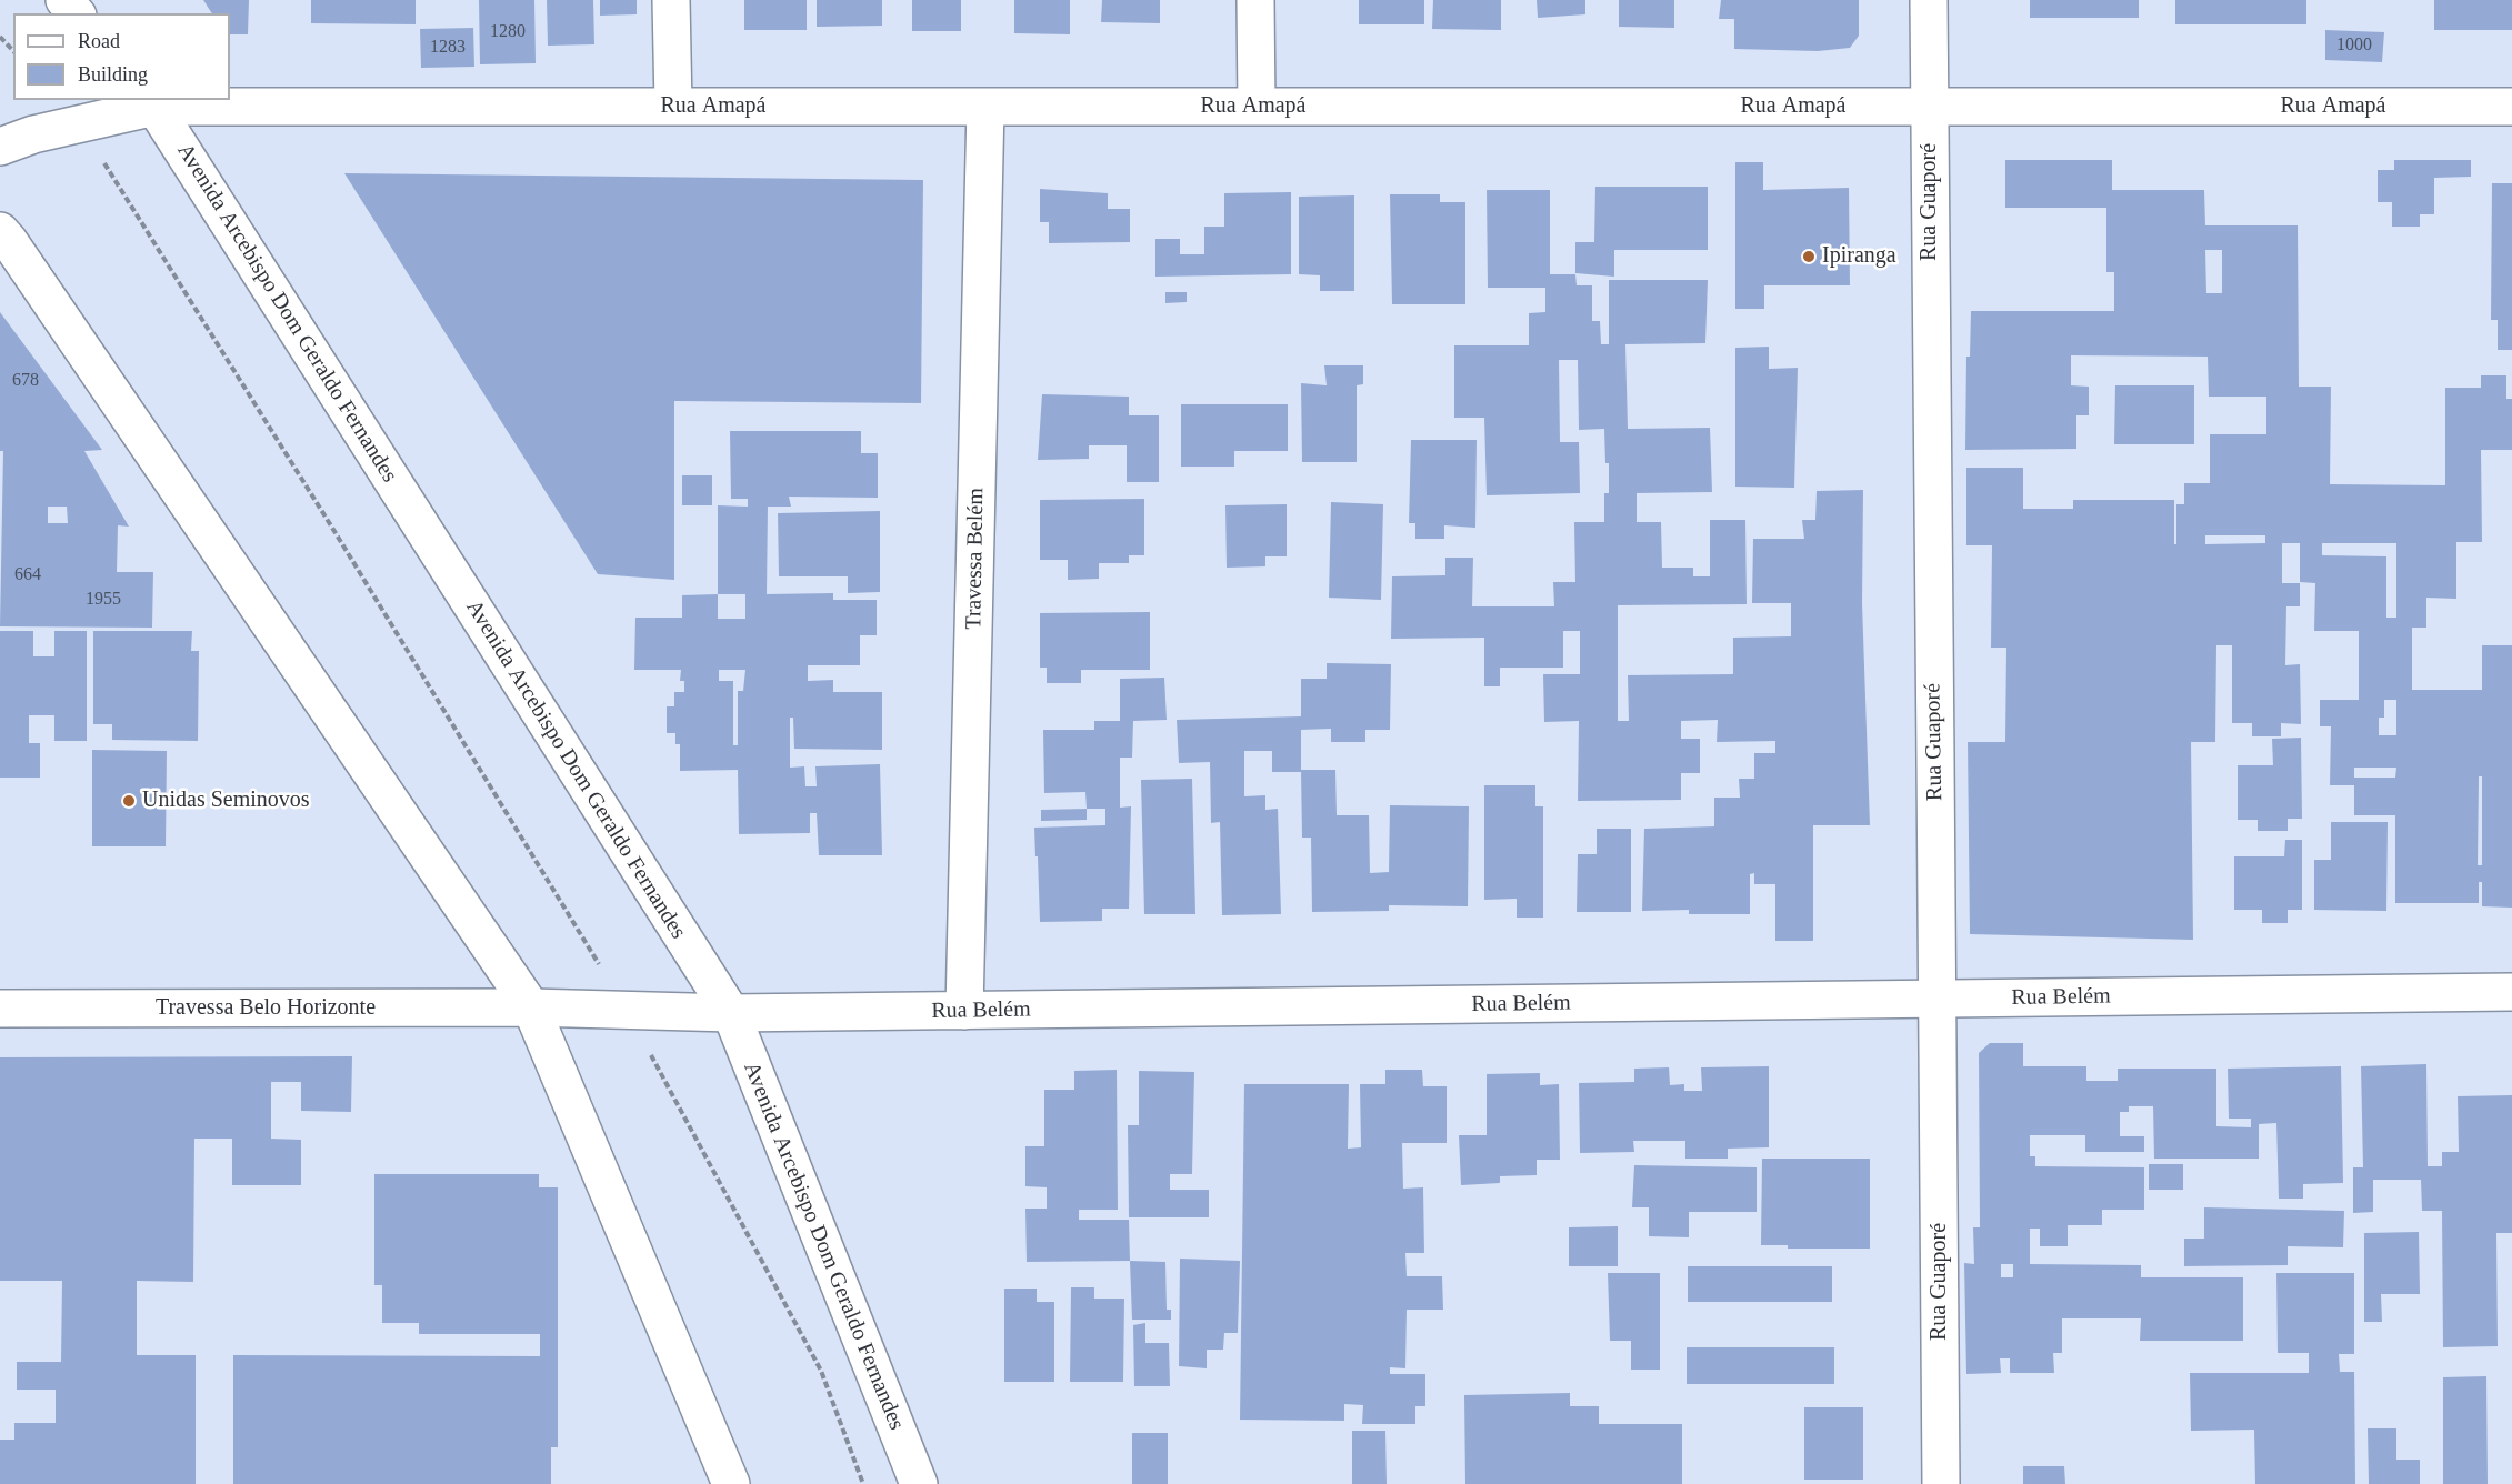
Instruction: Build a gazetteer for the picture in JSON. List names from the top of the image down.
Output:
{
  "streets": {
    "street": [
      "Rua Amapá",
      "Rua Guaporé",
      "Avenida Arcebispo Dom Geraldo Fernandes",
      "Travessa Belém",
      "Rua Belém",
      "Travessa Belo Horizonte"
    ]
  },
  "crossings": [
    ["Rua Amapá", "Rua Guaporé"],
    ["Rua Amapá", "Avenida Arcebispo Dom Geraldo Fernandes"],
    ["Rua Amapá", "Travessa Belém"],
    ["Rua Guaporé", "Rua Belém"],
    ["Avenida Arcebispo Dom Geraldo Fernandes", "Rua Belém"],
    ["Travessa Belém", "Rua Belém"],
    ["Rua Belém", "Travessa Belo Horizonte"]
  ],
  "places": ["Ipiranga", "Unidas Seminovos"],
  "house_numbers": [
    "1280",
    "1000",
    "1283",
    "678",
    "664",
    "1955"
  ],
  "legend": ["Road", "Building"]
}
